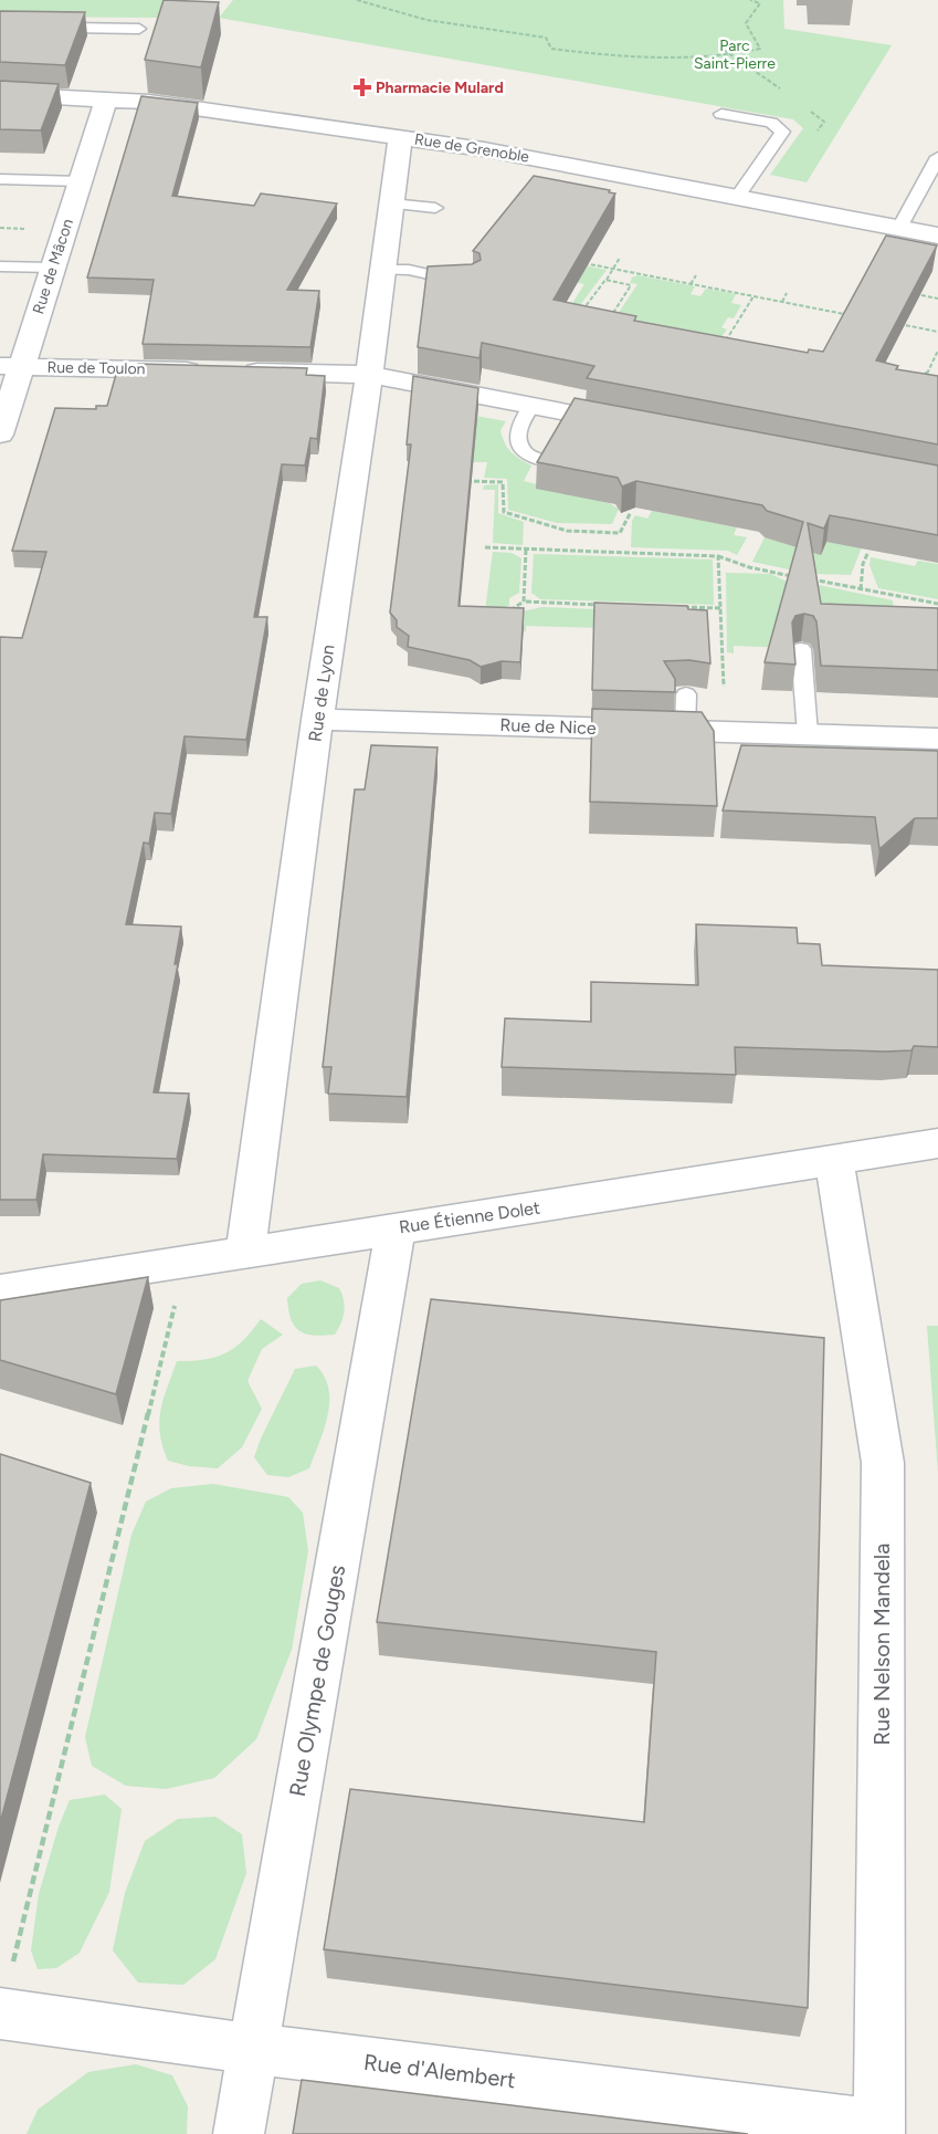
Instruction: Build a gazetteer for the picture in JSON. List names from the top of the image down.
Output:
{
  "streets": {
    "street": [
      "Rue de Grenoble",
      "Rue de Mâcon",
      "Rue de Toulon",
      "Rue de Lyon",
      "Rue de Nice",
      "Rue Étienne Dolet",
      "Rue Nelson Mandela",
      "Rue Olympe de Gouges",
      "Rue d'Alembert"
    ]
  },
  "crossings": [
    ["Rue de Grenoble", "Rue de Mâcon"],
    ["Rue de Grenoble", "Rue de Lyon"],
    ["Rue de Mâcon", "Rue de Toulon"],
    ["Rue de Toulon", "Rue de Lyon"],
    ["Rue de Lyon", "Rue de Nice"],
    ["Rue de Lyon", "Rue Étienne Dolet"],
    ["Rue Étienne Dolet", "Rue Nelson Mandela"],
    ["Rue Étienne Dolet", "Rue Olympe de Gouges"],
    ["Rue Nelson Mandela", "Rue d'Alembert"],
    ["Rue Olympe de Gouges", "Rue d'Alembert"]
  ],
  "parks": ["Parc Saint-Pierre"],
  "places": {
    "health": ["Pharmacie Mulard"]
  }
}
